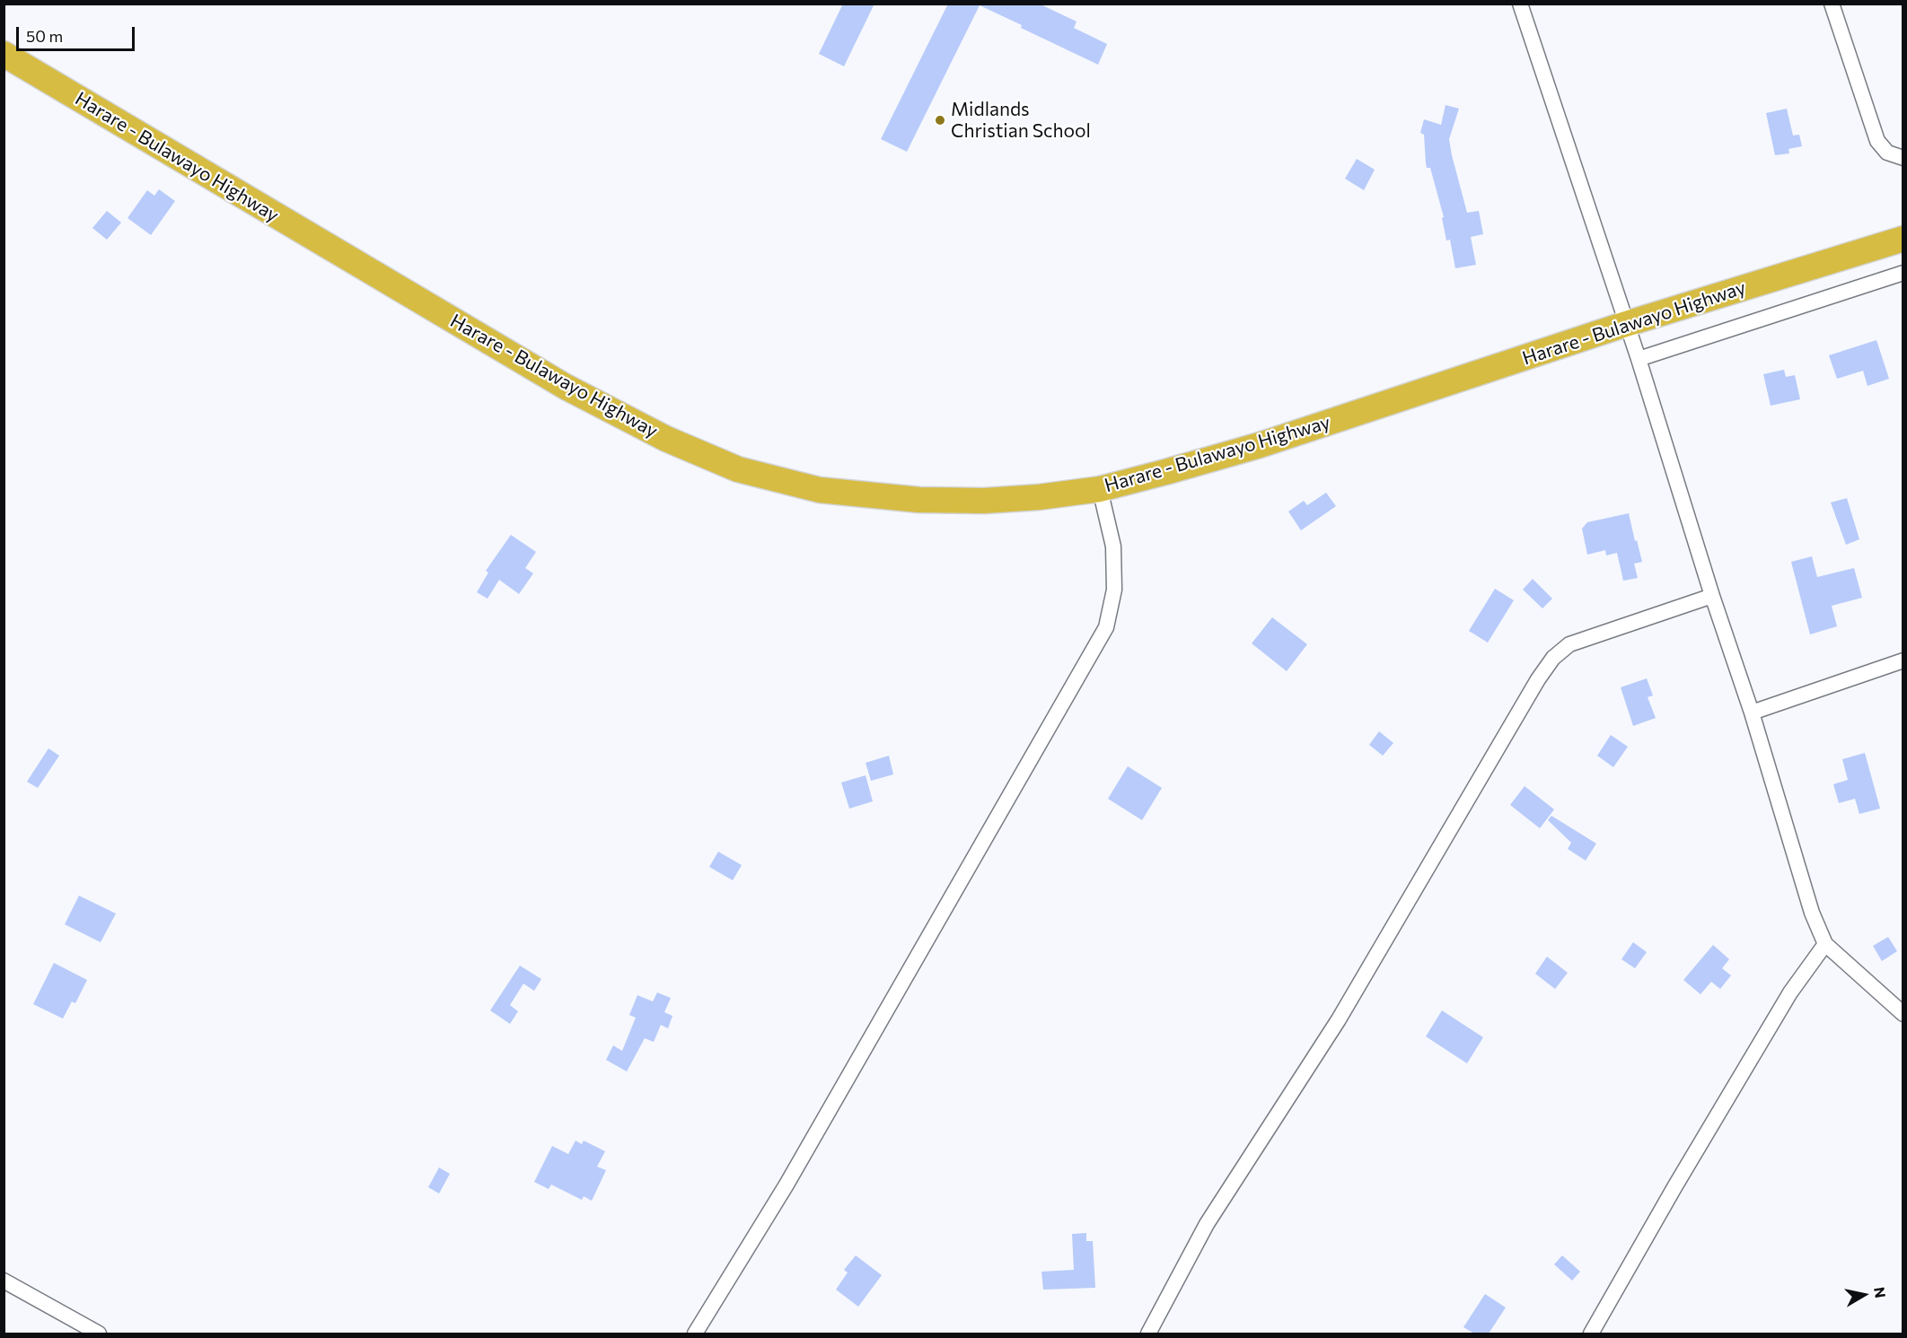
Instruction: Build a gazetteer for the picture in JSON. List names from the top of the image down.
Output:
{
  "streets": {
    "highway": ["Harare - Bulawayo Highway"]
  },
  "places": ["Midlands Christian School"],
  "scale_bar": "50 m",
  "north": "right"
}
